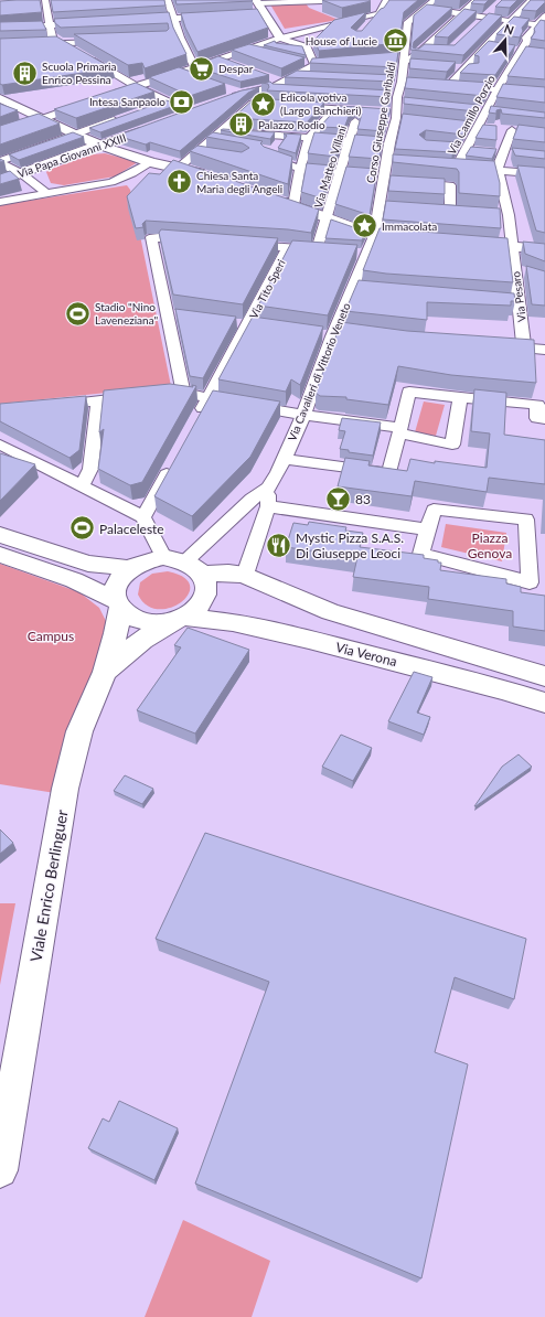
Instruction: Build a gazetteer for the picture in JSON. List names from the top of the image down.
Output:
{
  "streets": {
    "street": [
      "Via Camillo Porzio",
      "Corso Giuseppe Garibaldi",
      "Via Papa Giovanni XXIII",
      "Via Matteo Villani",
      "Via Tito Speri",
      "Via Pesaro",
      "Via Cavalieri di Vittorio Veneto",
      "Via Verona",
      "Viale Enrico Berlinguer"
    ]
  },
  "crossings": [
    ["Via Camillo Porzio", "Via Pesaro"],
    ["Corso Giuseppe Garibaldi", "Via Cavalieri di Vittorio Veneto"],
    ["Via Matteo Villani", "Via Tito Speri"],
    ["Via Cavalieri di Vittorio Veneto", "Via Verona"],
    ["Via Cavalieri di Vittorio Veneto", "Viale Enrico Berlinguer"],
    ["Via Verona", "Viale Enrico Berlinguer"]
  ],
  "parks": ["Piazza Genova", "Campus"],
  "places": {
    "museum": ["House of Lucie"],
    "supermarket": ["Despar"],
    "building": ["Scuola Primaria Enrico Pessina", "Palazzo Rodio"],
    "bank": ["Intesa Sanpaolo"],
    "place": ["Edicola votiva (Largo Banchieri)", "Immacolata"],
    "church": ["Chiesa Santa Maria degli Angeli"],
    "sports": ["Stadio \"Nino Laveneziana\"", "Palaceleste"],
    "bar": ["83"],
    "restaurant": ["Mystic Pizza S.A.S. Di Giuseppe Leoci"]
  },
  "north": "top"
}
